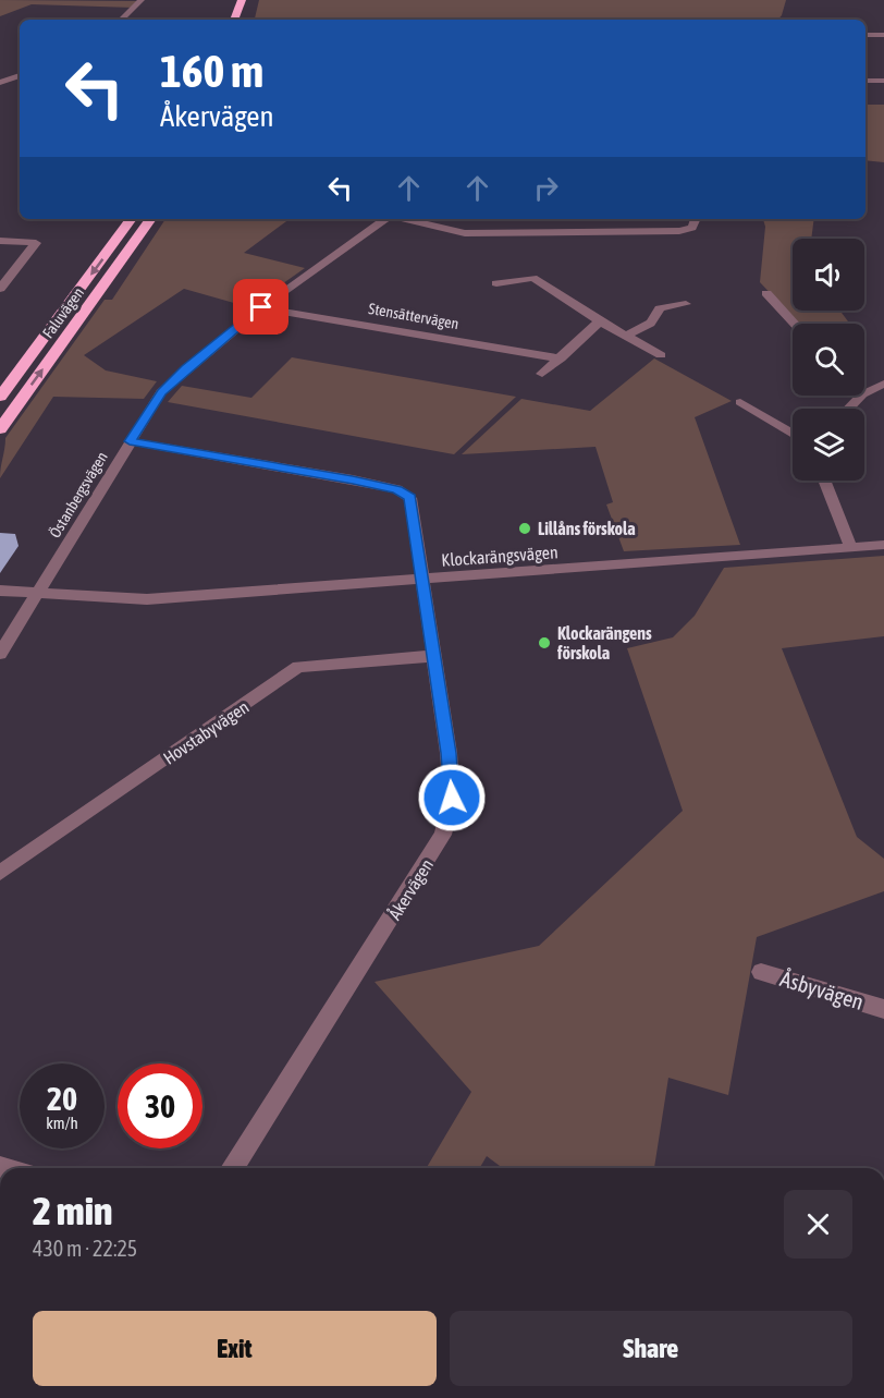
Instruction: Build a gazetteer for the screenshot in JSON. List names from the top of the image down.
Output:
{
  "streets": {
    "highway": ["Faluvägen"],
    "street": [
      "Stensättervägen",
      "Östanbergsvägen",
      "Klockarängsvägen",
      "Hovstabyvägen",
      "Åkervägen",
      "Åsbyvägen"
    ]
  },
  "crossings": [
    ["Stensättervägen", "Östanbergsvägen"],
    ["Östanbergsvägen", "Klockarängsvägen"],
    ["Östanbergsvägen", "Åkervägen"],
    ["Klockarängsvägen", "Åkervägen"],
    ["Hovstabyvägen", "Åkervägen"]
  ],
  "places": ["Lillåns förskola", "Klockarängens förskola"],
  "page": {
    "turn": ["160 m", "Åkervägen"],
    "speed": "20 km/h",
    "limit": "30",
    "heading": ["2 min", "430 m · 22:25"],
    "buttons": ["Exit", "Share"]
  }
}
